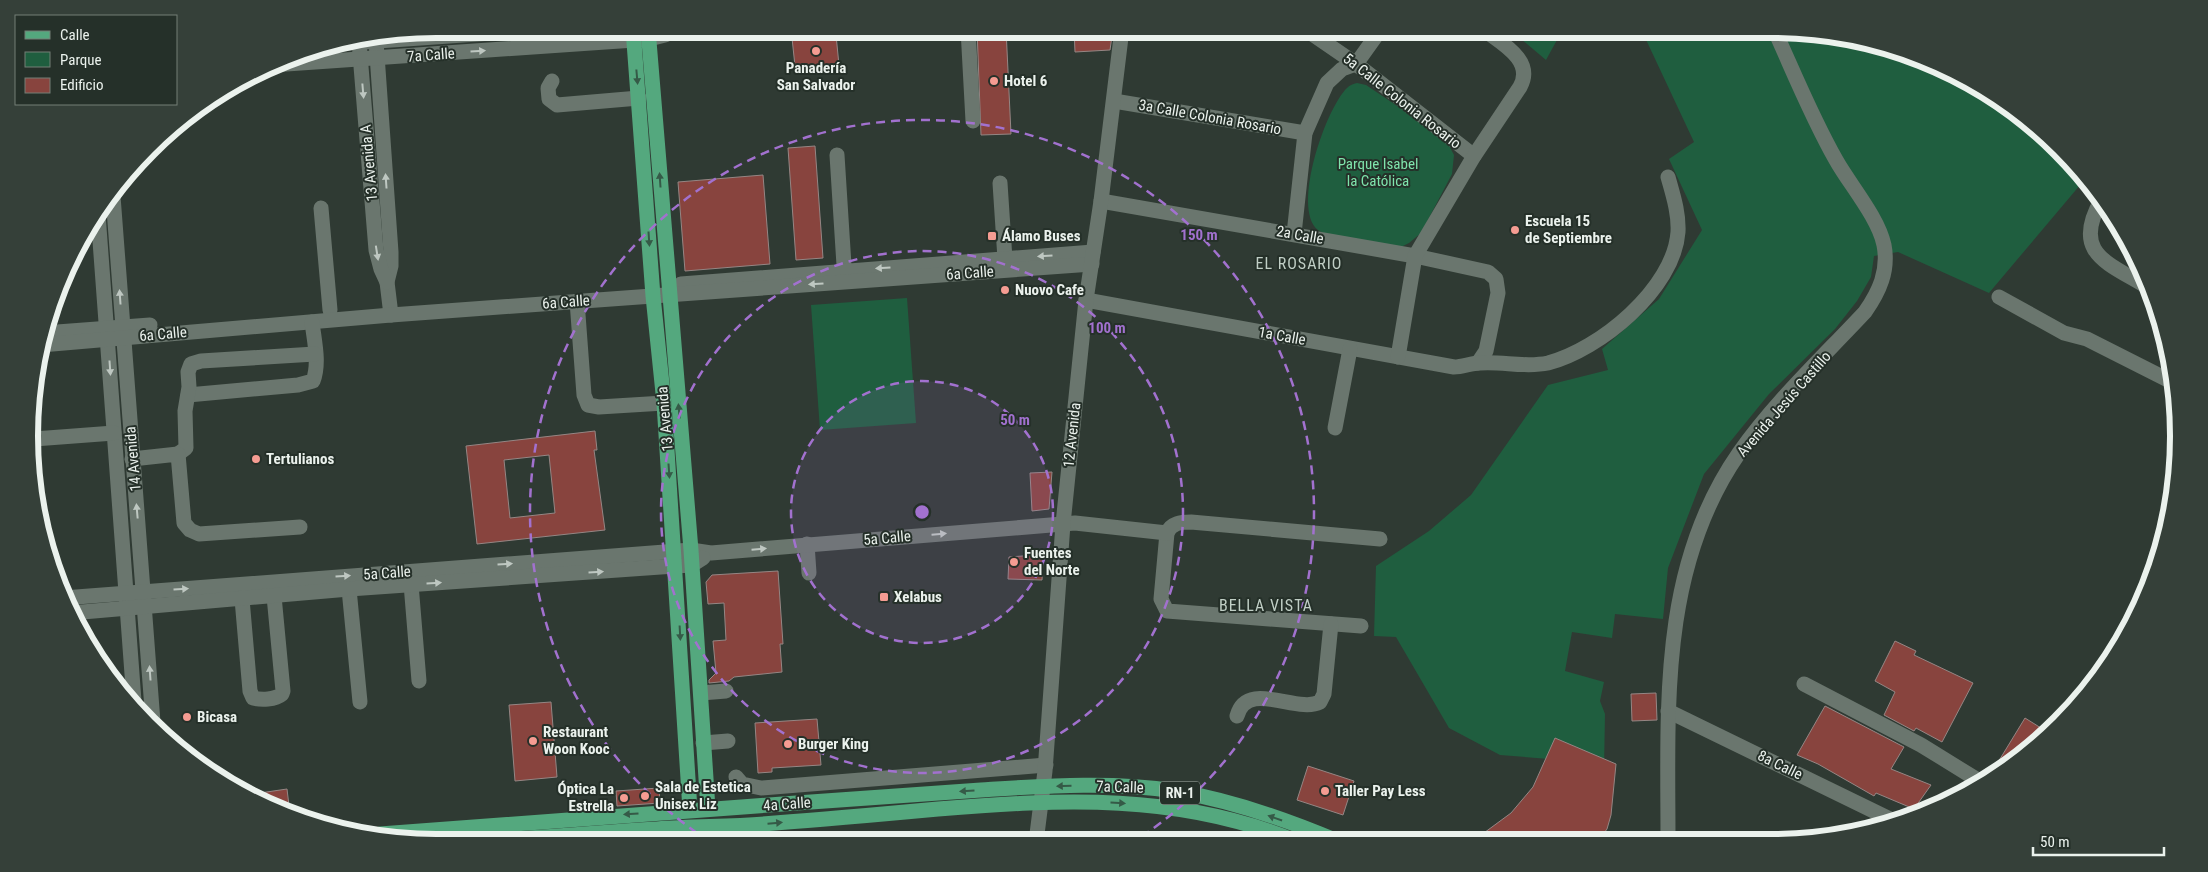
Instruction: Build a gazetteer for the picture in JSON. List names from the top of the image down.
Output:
{
  "streets": {
    "main road": [
      "7a Calle",
      "13 Avenida",
      "RN-1",
      "4a Calle"
    ],
    "street": [
      "5a Calle Colonia Rosario",
      "3a Calle Colonia Rosario",
      "13 Avenida A",
      "2a Calle",
      "6a Calle",
      "1a Calle",
      "Avenida Jesús Castillo",
      "12 Avenida",
      "14 Avenida",
      "5a Calle",
      "8a Calle"
    ]
  },
  "crossings": [
    ["7a Calle", "13 Avenida A"],
    ["7a Calle", "4a Calle"],
    ["3a Calle Colonia Rosario", "12 Avenida"],
    ["13 Avenida A", "6a Calle"],
    ["2a Calle", "1a Calle"],
    ["2a Calle", "12 Avenida"],
    ["6a Calle", "13 Avenida"],
    ["6a Calle", "12 Avenida"],
    ["6a Calle", "14 Avenida"],
    ["1a Calle", "12 Avenida"],
    ["Avenida Jesús Castillo", "8a Calle"],
    ["13 Avenida", "5a Calle"],
    ["13 Avenida", "4a Calle"],
    ["12 Avenida", "5a Calle"],
    ["14 Avenida", "5a Calle"]
  ],
  "one_way": ["5a Calle"],
  "districts": ["EL ROSARIO", "BELLA VISTA"],
  "parks": ["Parque Isabel la Católica"],
  "places": {
    "other": [
      "Panadería San Salvador",
      "Hotel 6",
      "Escuela 15 de Septiembre",
      "Nuovo Cafe",
      "Tertulianos",
      "Fuentes del Norte",
      "Bicasa",
      "Restaurant Woon Kooc",
      "Burger King",
      "Taller Pay Less",
      "Sala de Estetica Unisex Liz",
      "Óptica La Estrella"
    ],
    "transit": ["Álamo Buses", "Xelabus"]
  },
  "legend": ["Calle", "Parque", "Edificio"],
  "scale_bar": "50 m",
  "rings": ["150 m", "100 m", "50 m"]
}
